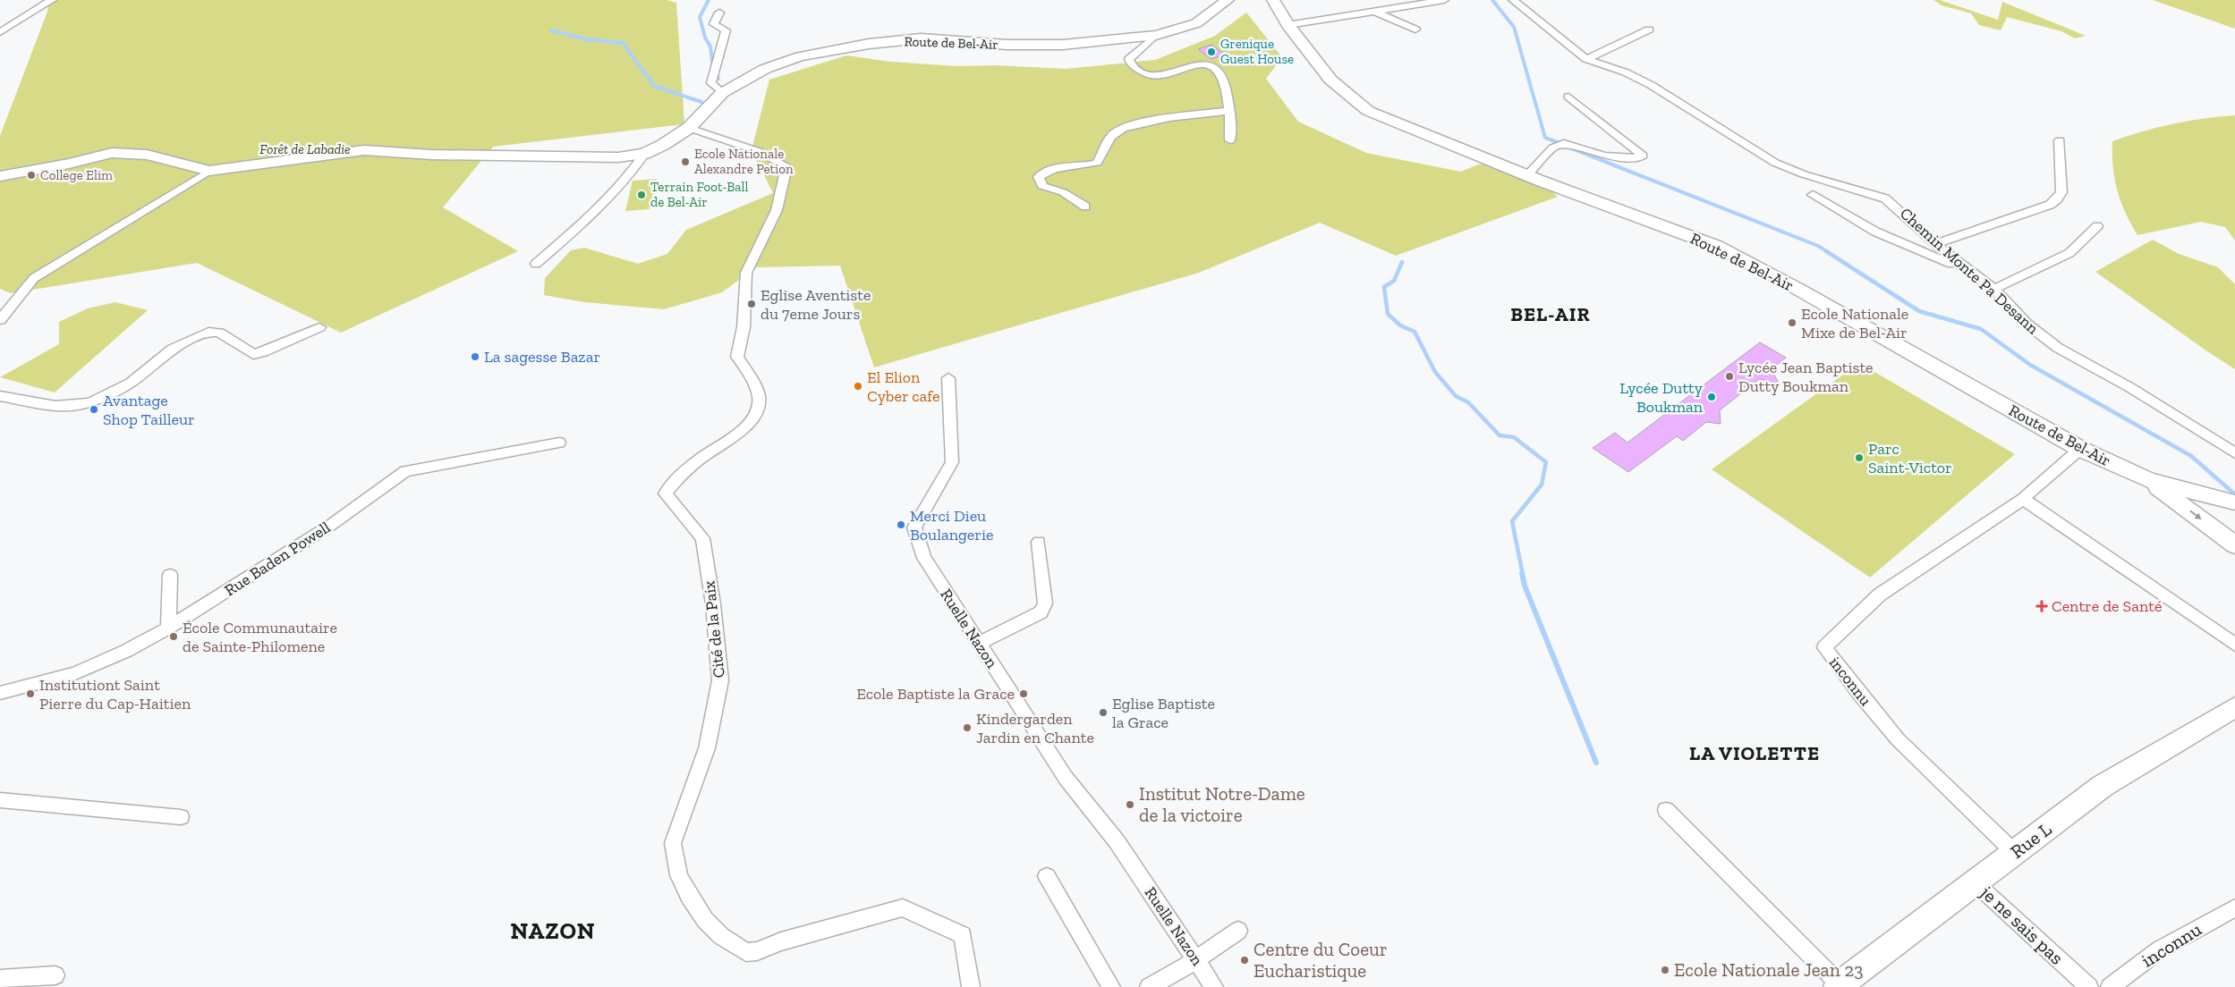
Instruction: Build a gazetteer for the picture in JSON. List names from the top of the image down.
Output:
{
  "streets": {
    "street": [
      "Route de Bel-Air",
      "Chemin Monte Pa Desann",
      "Rue Baden Powell",
      "Ruelle Nazon",
      "Cité de la Paix",
      "inconnu",
      "Rue L",
      "je ne sais pas"
    ]
  },
  "crossings": [
    ["Route de Bel-Air", "Cité de la Paix"],
    ["Route de Bel-Air", "inconnu"],
    ["inconnu", "Rue L"],
    ["Rue L", "je ne sais pas"]
  ],
  "districts": ["BEL-AIR", "LA VIOLETTE", "NAZON"],
  "parks": ["Forêt de Labadie"],
  "places": {
    "other": [
      "Grenique Guest House",
      "Ecole Nationale Alexandre Petion",
      "College Elim",
      "Terrain Foot-Ball de Bel-Air",
      "Eglise Aventiste du 7eme Jours",
      "Ecole Nationale Mixe de Bel-Air",
      "La sagesse Bazar",
      "Lycée Jean Baptiste Dutty Boukman",
      "El Elion Cyber cafe",
      "Lycée Dutty Boukman",
      "Avantage Shop Tailleur",
      "Parc Saint-Victor",
      "Merci Dieu Boulangerie",
      "École Communautaire de Sainte-Philomene",
      "Institutiont Saint Pierre du Cap-Haitien",
      "Ecole Baptiste la Grace",
      "Eglise Baptiste la Grace",
      "Kindergarden Jardin en Chante",
      "Institut Notre-Dame de la victoire",
      "Centre du Coeur Eucharistique",
      "Ecole Nationale Jean 23"
    ],
    "health": ["Centre de Santé"]
  }
}
